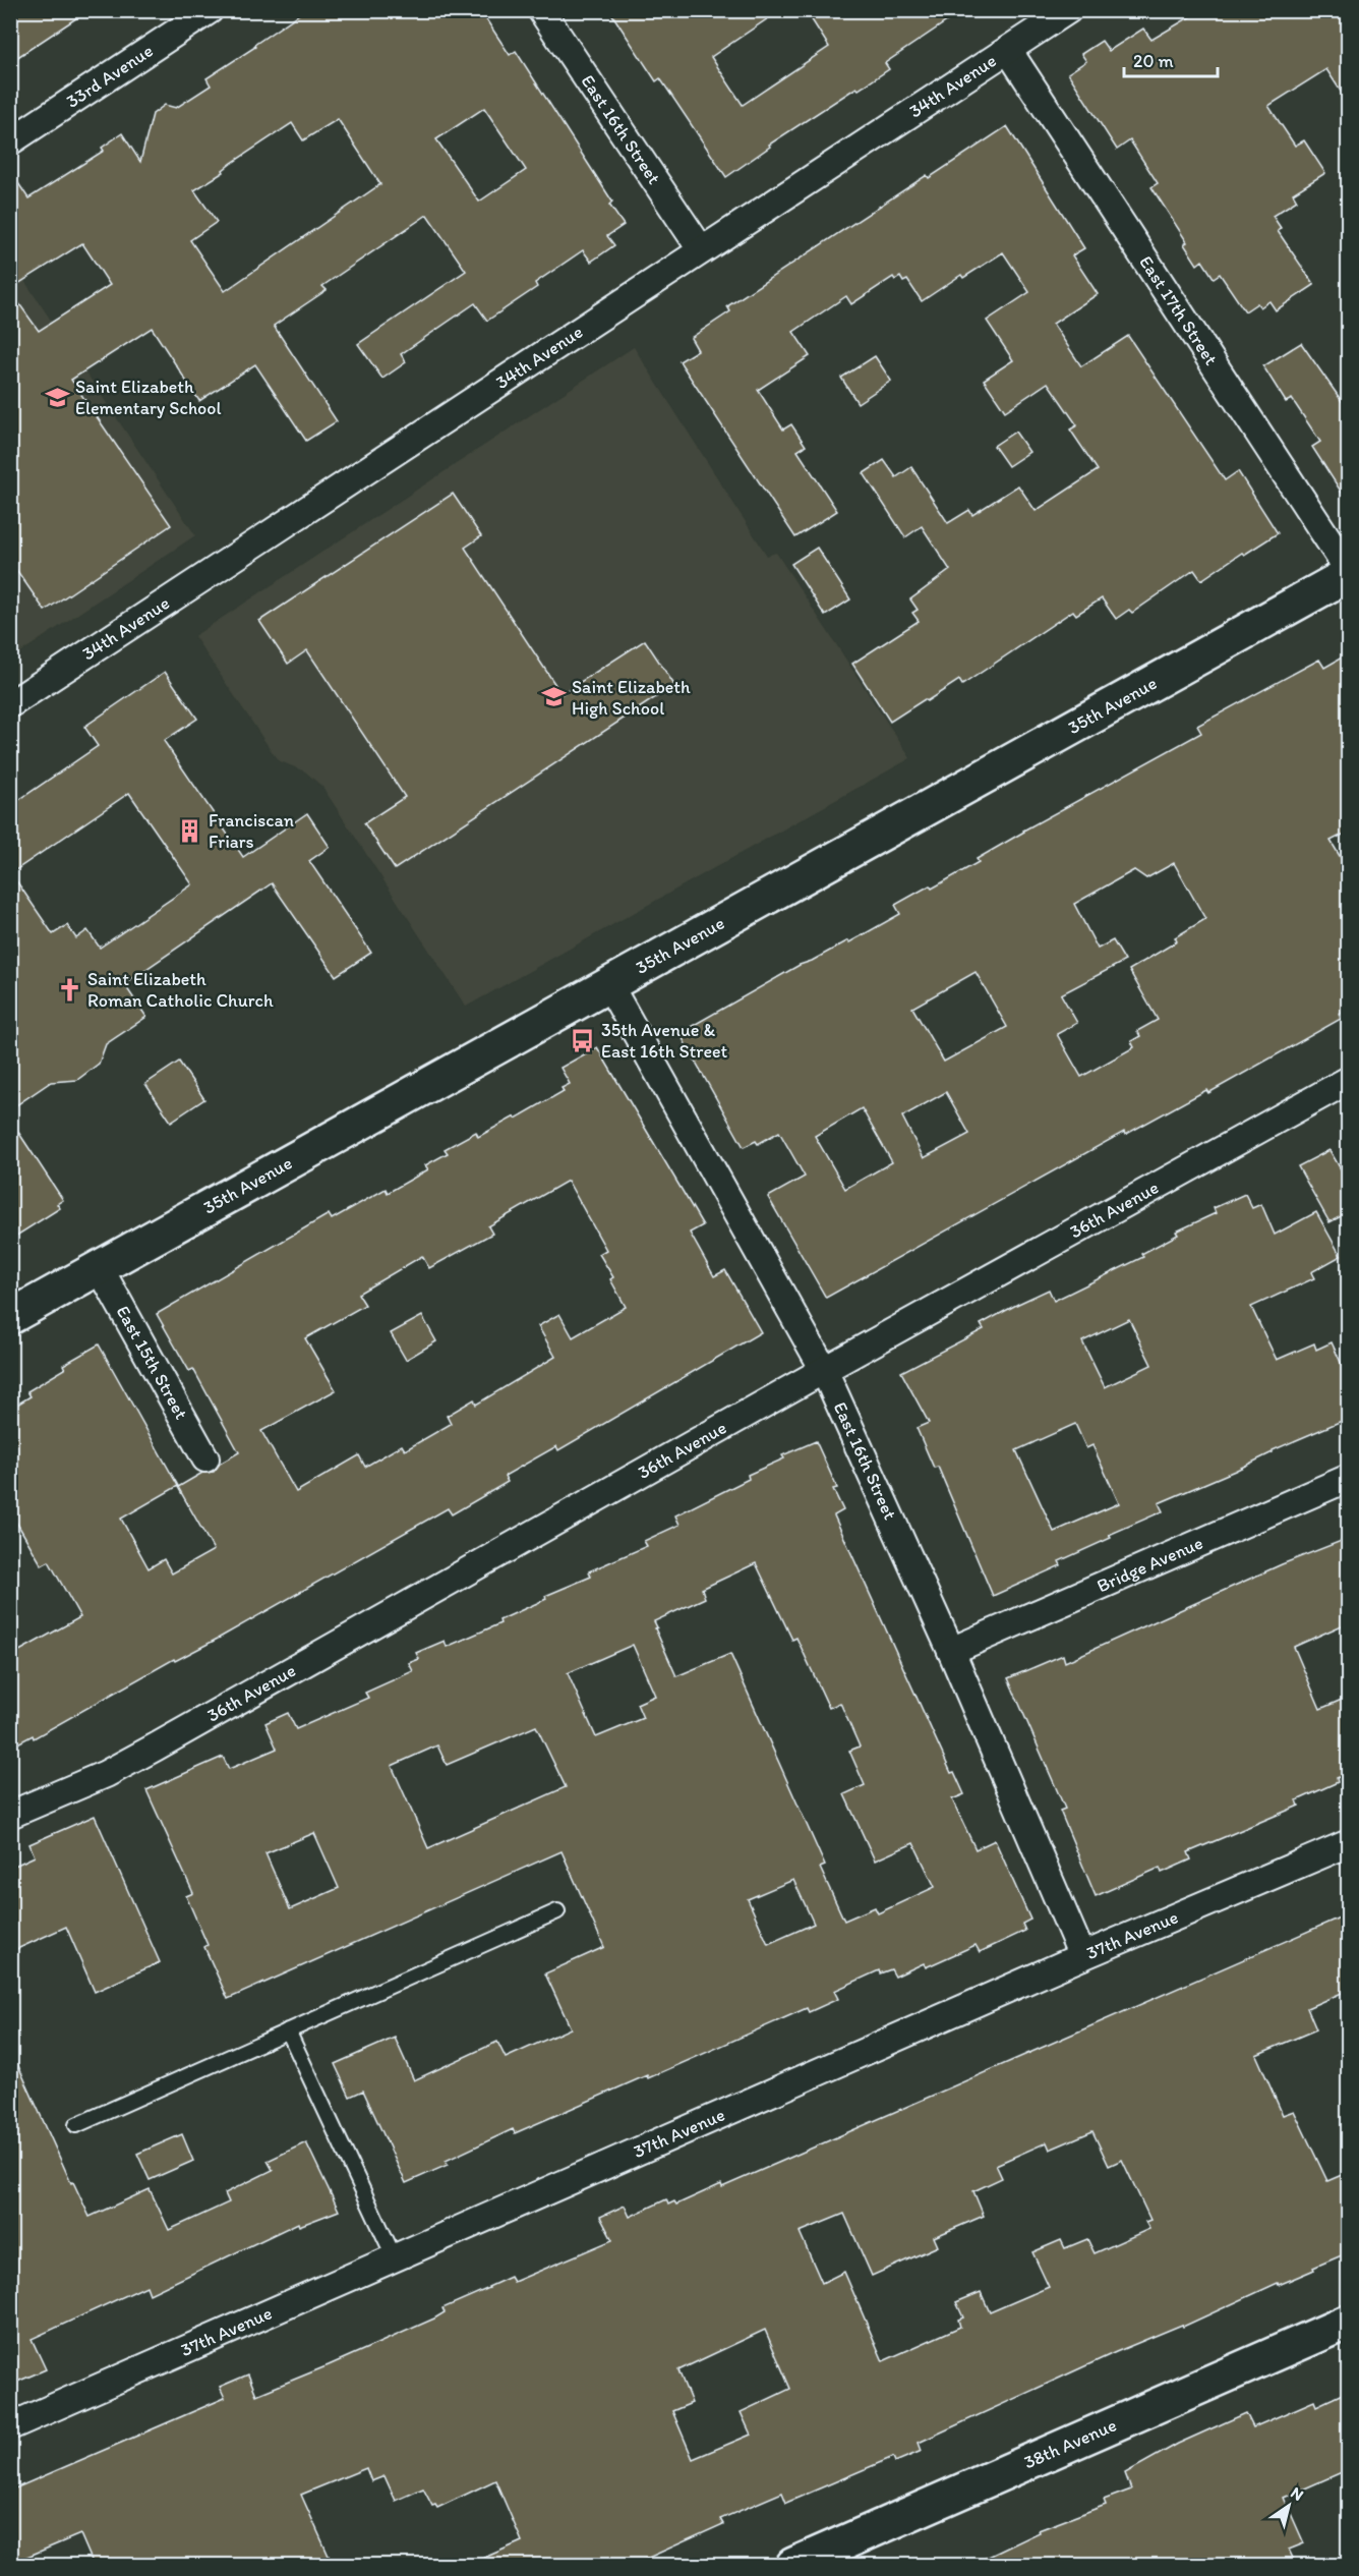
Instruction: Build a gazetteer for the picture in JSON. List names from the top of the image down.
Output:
{
  "streets": {
    "main road": ["35th Avenue", "38th Avenue"],
    "street": [
      "33rd Avenue",
      "34th Avenue",
      "East 16th Street",
      "East 17th Street",
      "36th Avenue",
      "East 15th Street",
      "Bridge Avenue",
      "37th Avenue"
    ]
  },
  "crossings": [
    ["34th Avenue", "East 16th Street"],
    ["34th Avenue", "East 17th Street"],
    ["East 16th Street", "35th Avenue"],
    ["East 16th Street", "36th Avenue"],
    ["East 16th Street", "Bridge Avenue"],
    ["East 16th Street", "37th Avenue"],
    ["East 17th Street", "35th Avenue"],
    ["35th Avenue", "East 15th Street"]
  ],
  "places": {
    "school or university": ["Saint Elizabeth Elementary School", "Saint Elizabeth High School"],
    "building": ["Franciscan Friars"],
    "church": ["Saint Elizabeth Roman Catholic Church"],
    "bus stop": ["35th Avenue & East 16th Street"]
  },
  "scale_bar": "20 m",
  "north": "top right"
}
